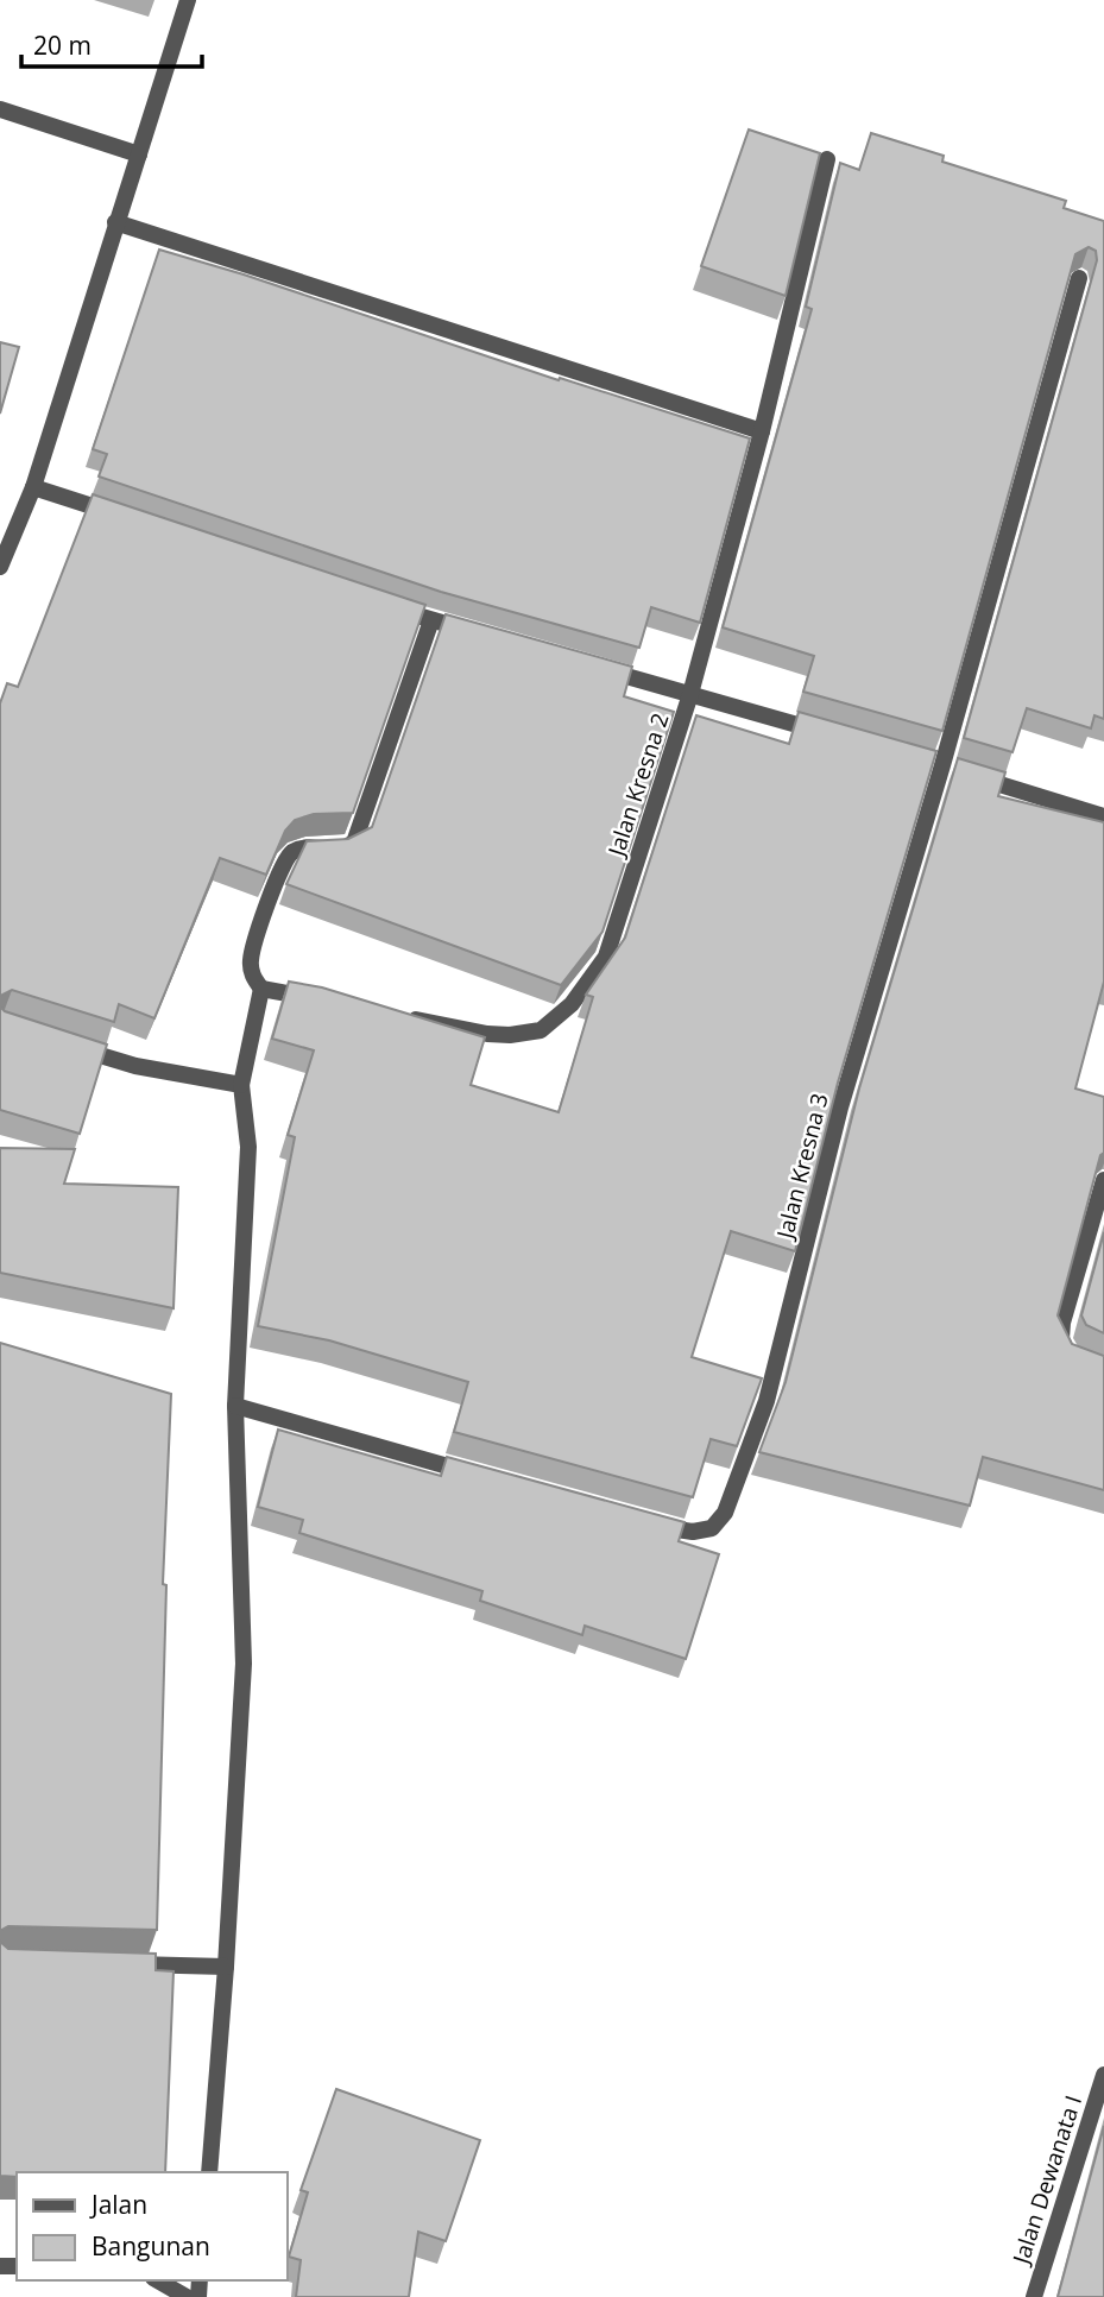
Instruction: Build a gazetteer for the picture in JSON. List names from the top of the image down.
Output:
{
  "streets": {
    "street": ["Jalan Kresna 2", "Jalan Kresna 3", "Jalan Dewanata I"]
  },
  "legend": ["Jalan", "Bangunan"],
  "scale_bar": "20 m"
}
